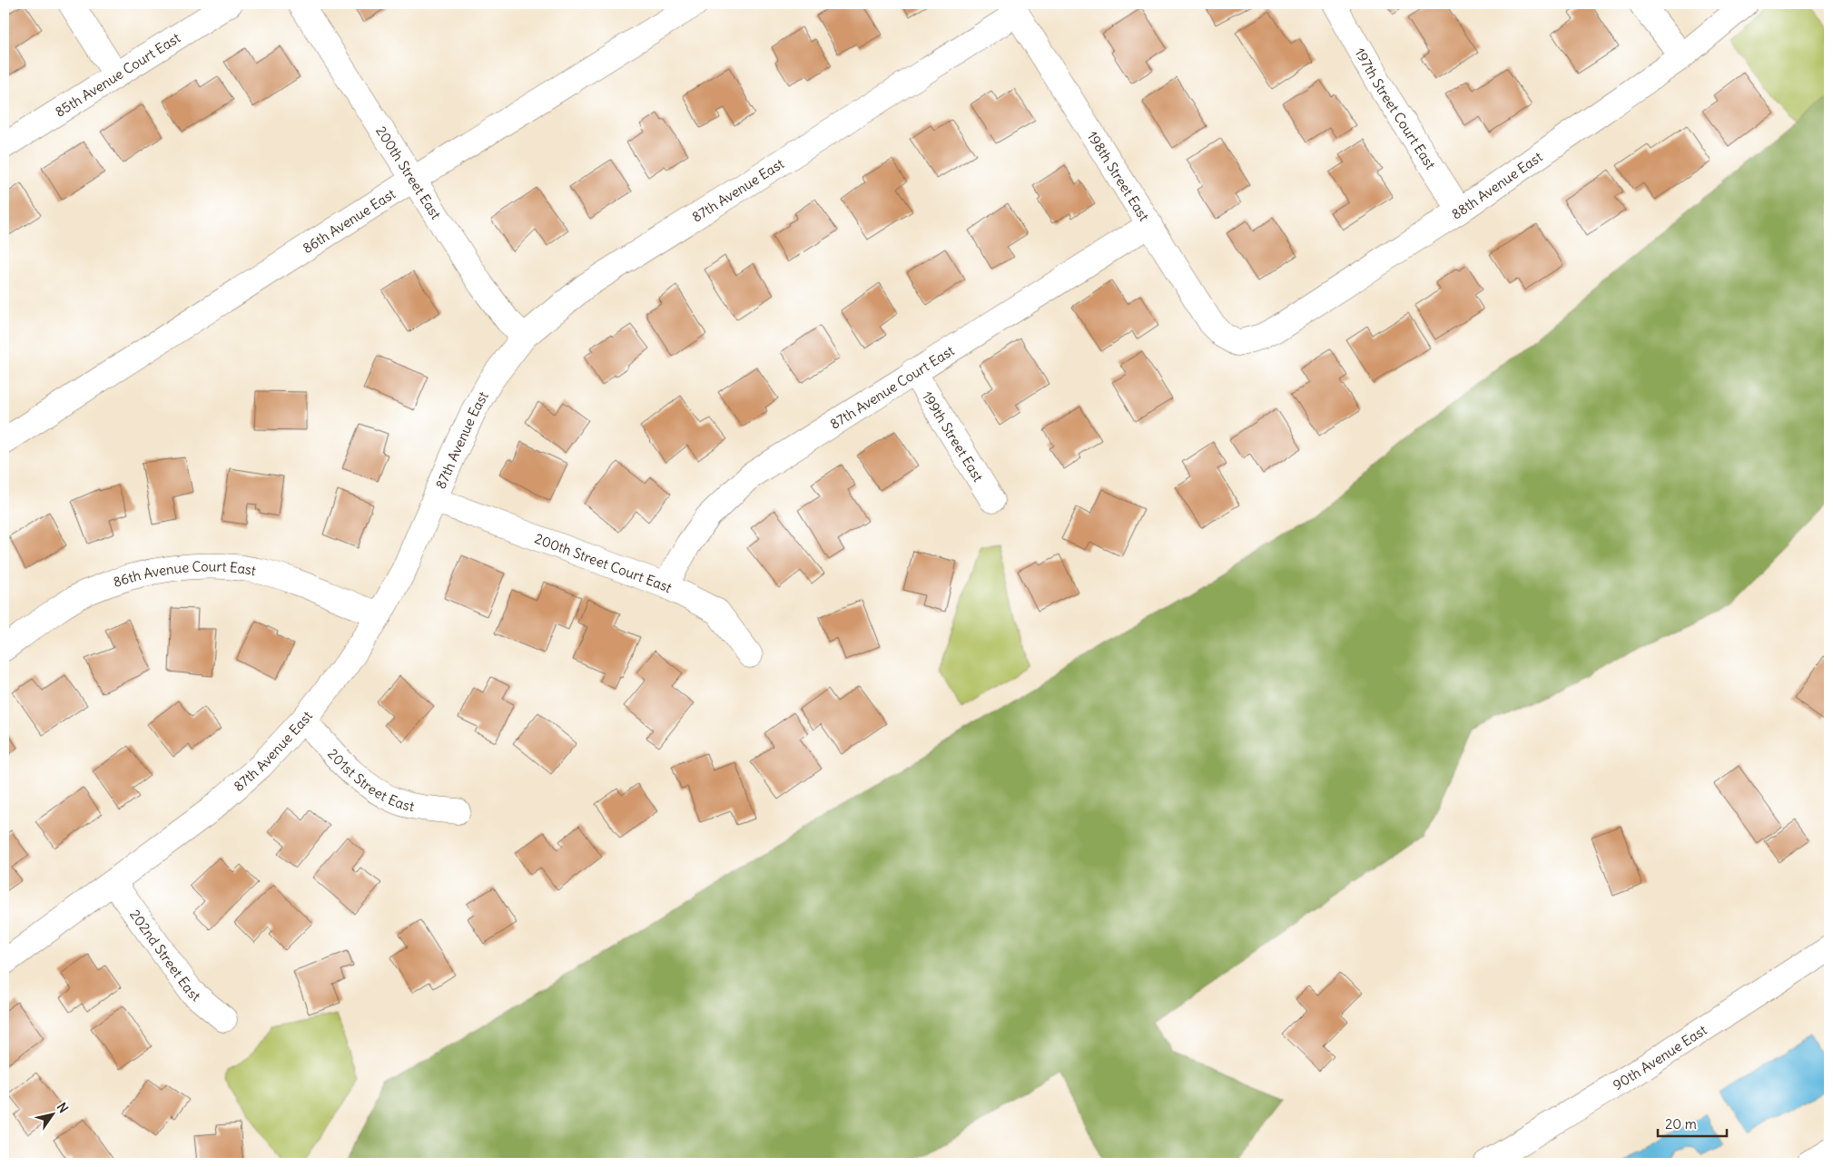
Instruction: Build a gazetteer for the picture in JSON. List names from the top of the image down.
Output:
{
  "streets": {
    "street": [
      "85th Avenue Court East",
      "197th Street Court East",
      "200th Street East",
      "198th Street East",
      "88th Avenue East",
      "87th Avenue East",
      "86th Avenue East",
      "87th Avenue Court East",
      "199th Street East",
      "200th Street Court East",
      "86th Avenue Court East",
      "201st Street East",
      "202nd Street East",
      "90th Avenue East"
    ]
  },
  "crossings": [
    ["197th Street Court East", "88th Avenue East"],
    ["200th Street East", "87th Avenue East"],
    ["200th Street East", "86th Avenue East"],
    ["198th Street East", "88th Avenue East"],
    ["198th Street East", "87th Avenue East"],
    ["198th Street East", "87th Avenue Court East"],
    ["87th Avenue East", "200th Street Court East"],
    ["87th Avenue East", "86th Avenue Court East"],
    ["87th Avenue East", "201st Street East"],
    ["87th Avenue East", "202nd Street East"],
    ["87th Avenue Court East", "199th Street East"],
    ["87th Avenue Court East", "200th Street Court East"]
  ],
  "scale_bar": "20 m",
  "north": "top right"
}
